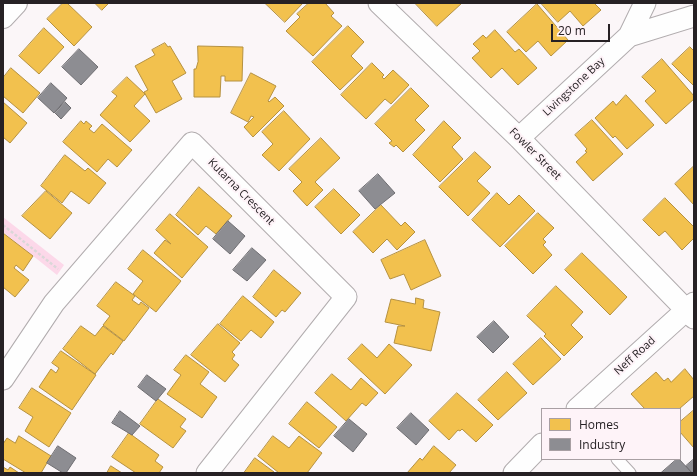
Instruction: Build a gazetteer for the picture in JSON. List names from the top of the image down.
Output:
{
  "streets": {
    "street": [
      "Livingstone Bay",
      "Fowler Street",
      "Kutarna Crescent",
      "Neff Road"
    ]
  },
  "crossings": [
    ["Livingstone Bay", "Fowler Street"],
    ["Fowler Street", "Neff Road"]
  ],
  "legend": ["Homes", "Industry"],
  "scale_bar": "20 m"
}
